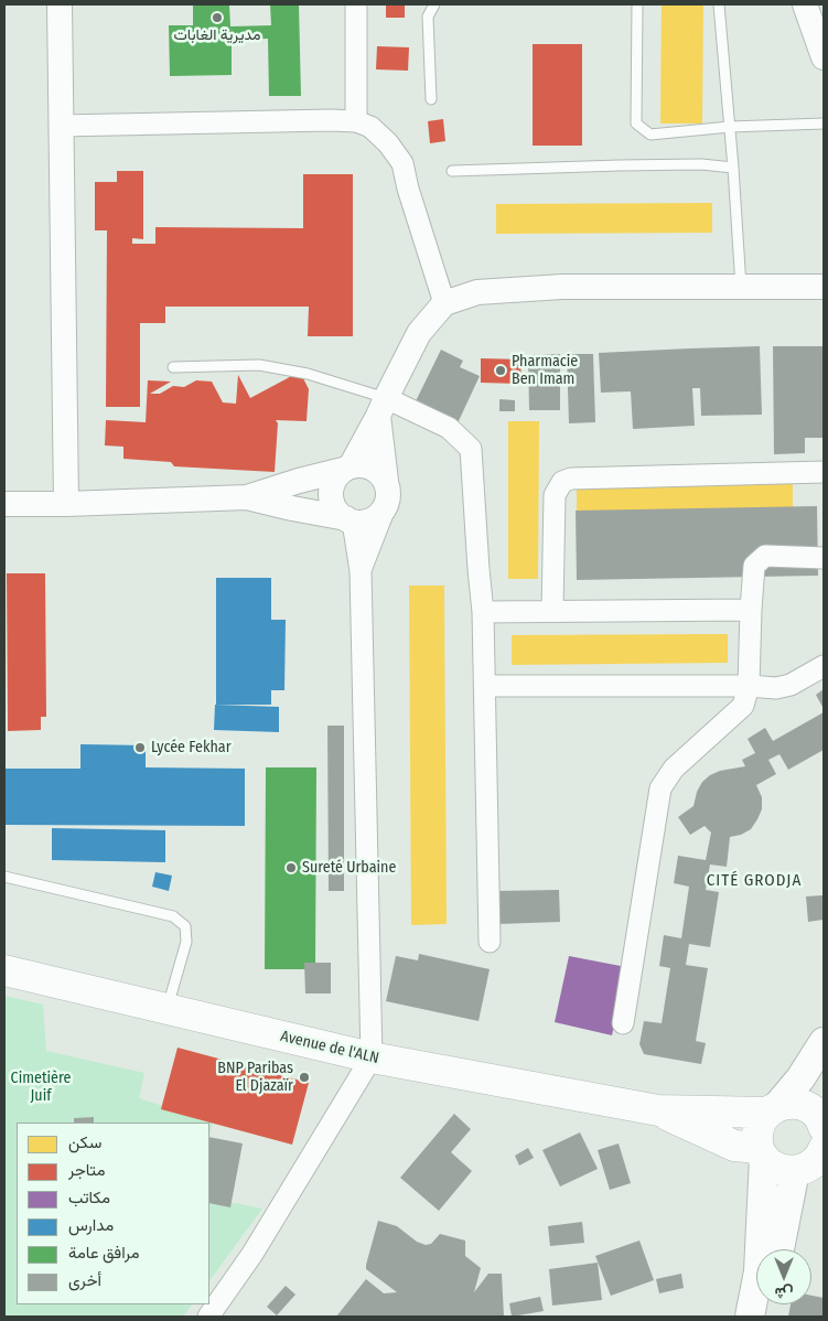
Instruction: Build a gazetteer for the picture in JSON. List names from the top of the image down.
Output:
{
  "streets": {
    "main road": ["Avenue de l'ALN"]
  },
  "districts": ["CITÉ GRODJA"],
  "parks": ["Cimetière Juif"],
  "places": [
    "مديرية الغابات",
    "Pharmacie Ben Imam",
    "Lycée Fekhar",
    "Sureté Urbaine",
    "BNP Paribas El Djazaïr"
  ],
  "legend": [
    "سكن",
    "متاجر",
    "مكاتب",
    "مدارس",
    "مرافق عامة",
    "أخرى"
  ],
  "north": "bottom"
}
